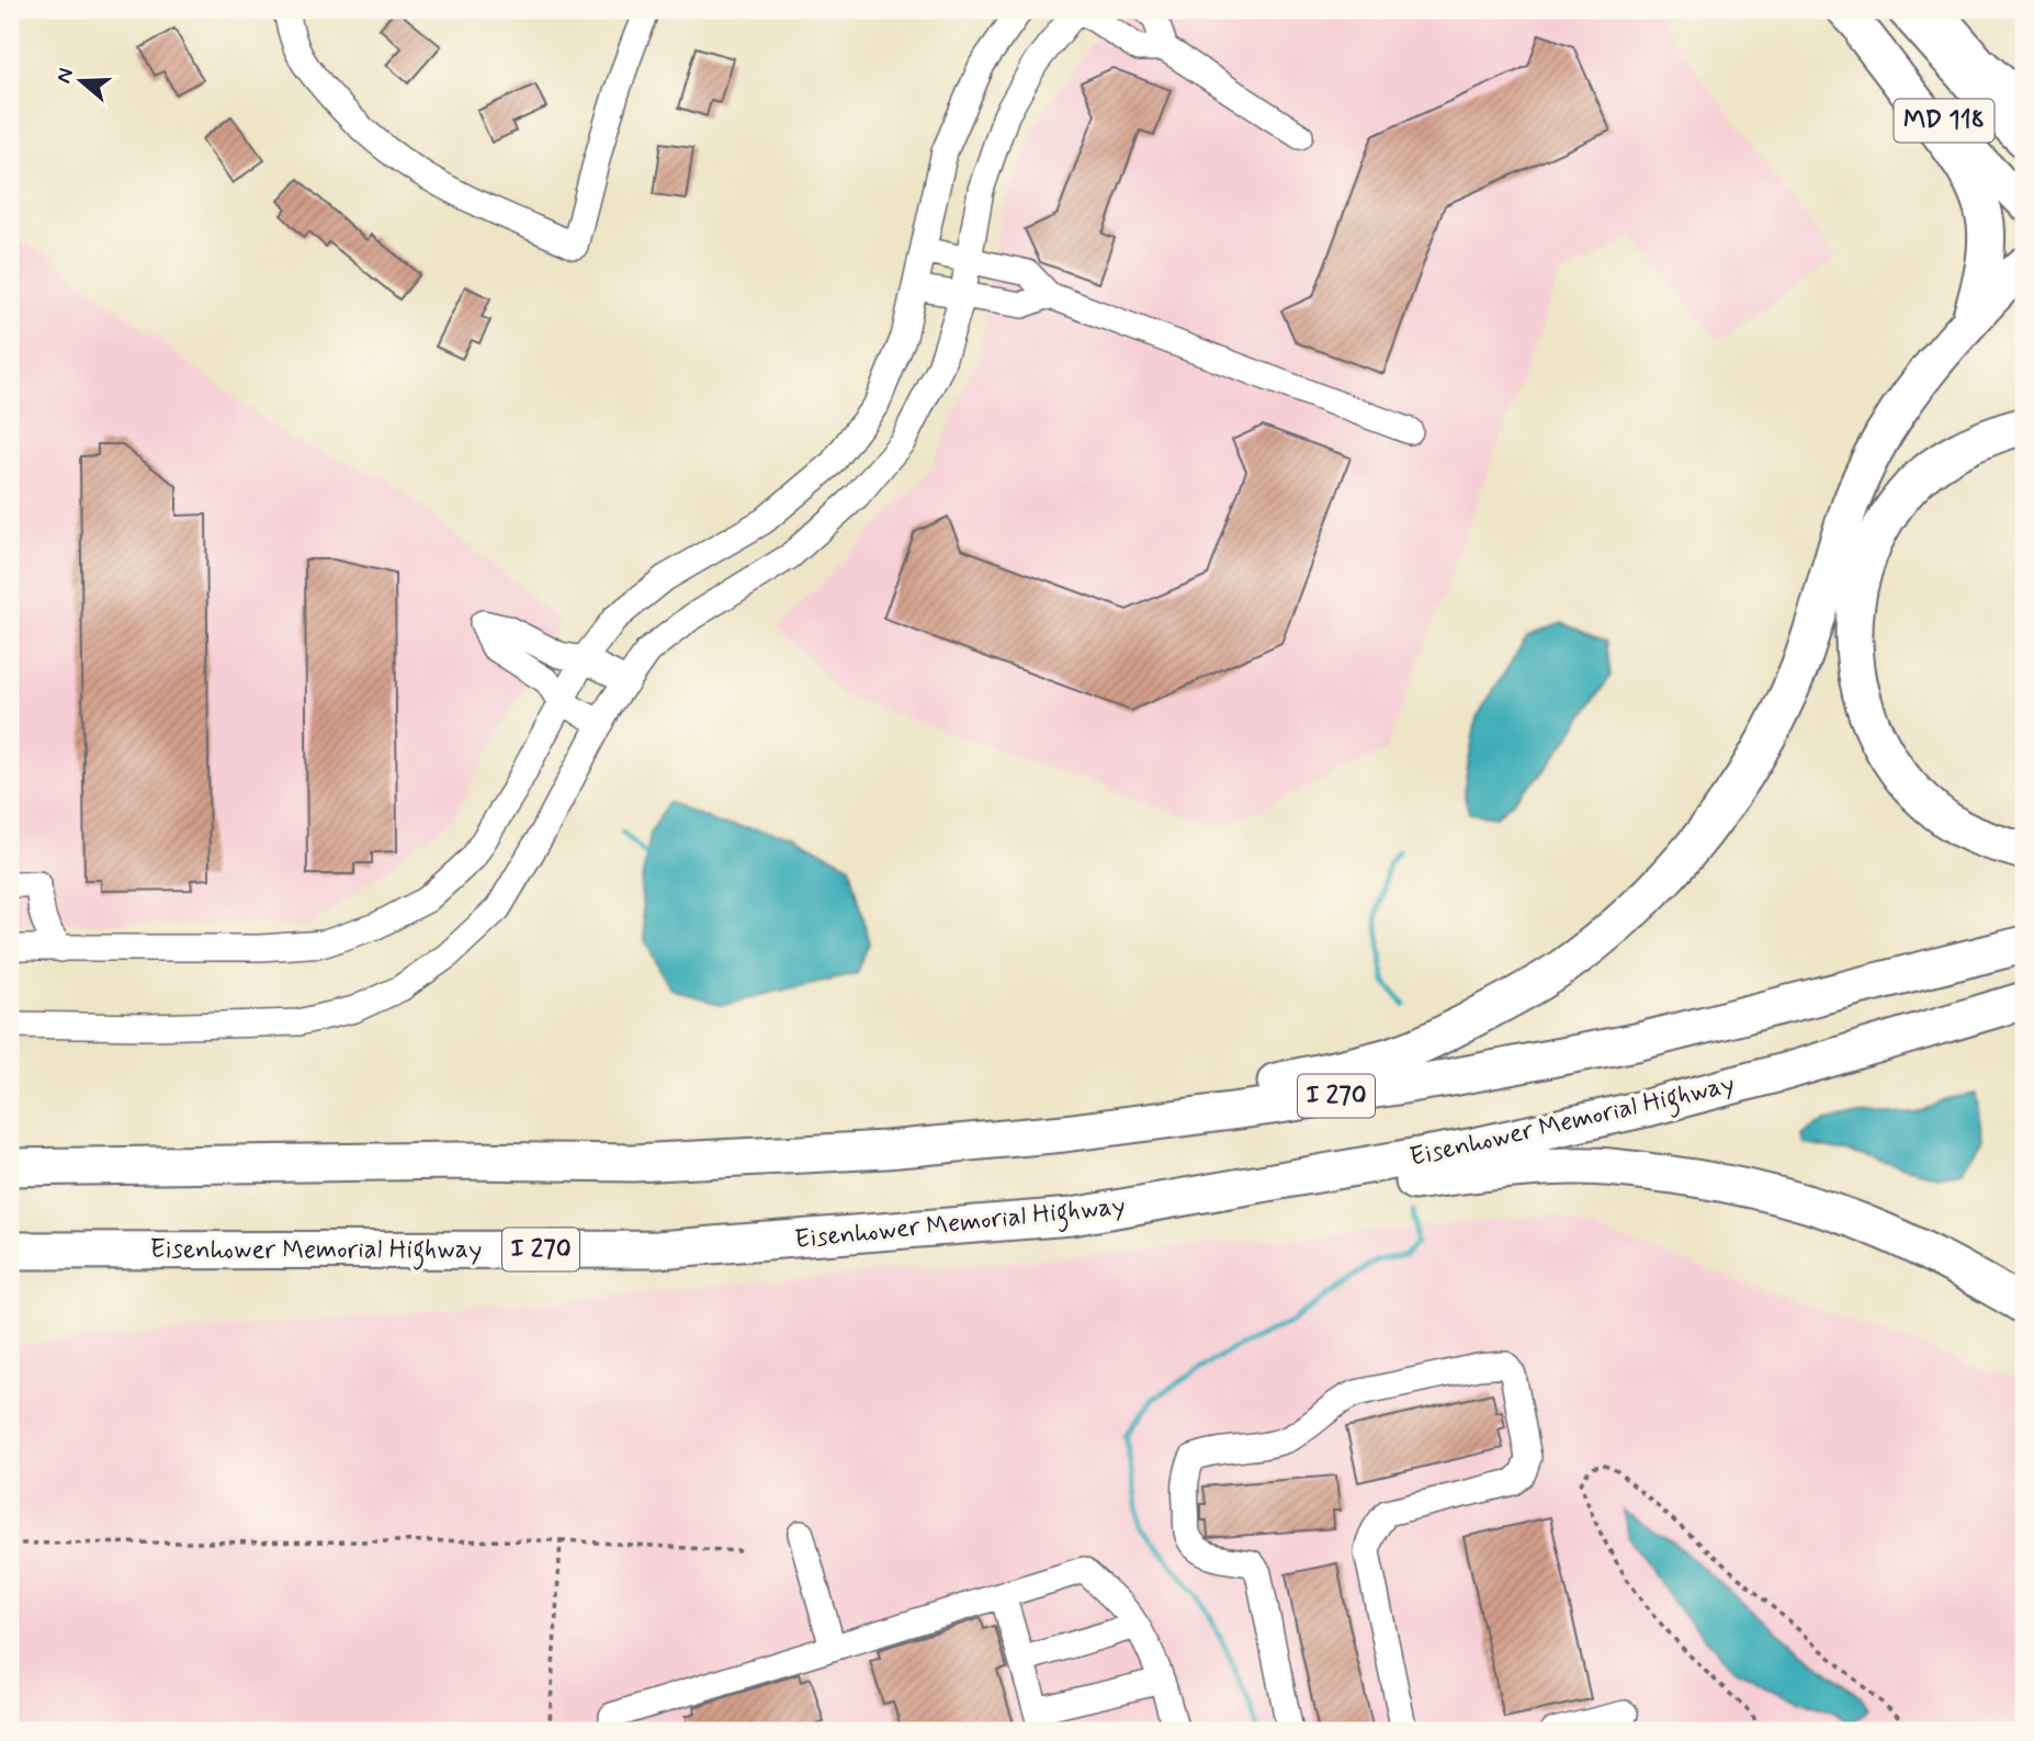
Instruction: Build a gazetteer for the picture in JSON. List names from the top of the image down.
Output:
{
  "streets": {
    "highway": ["I 270", "Eisenhower Memorial Highway"],
    "main road": ["MD 118"]
  },
  "north": "left"
}
